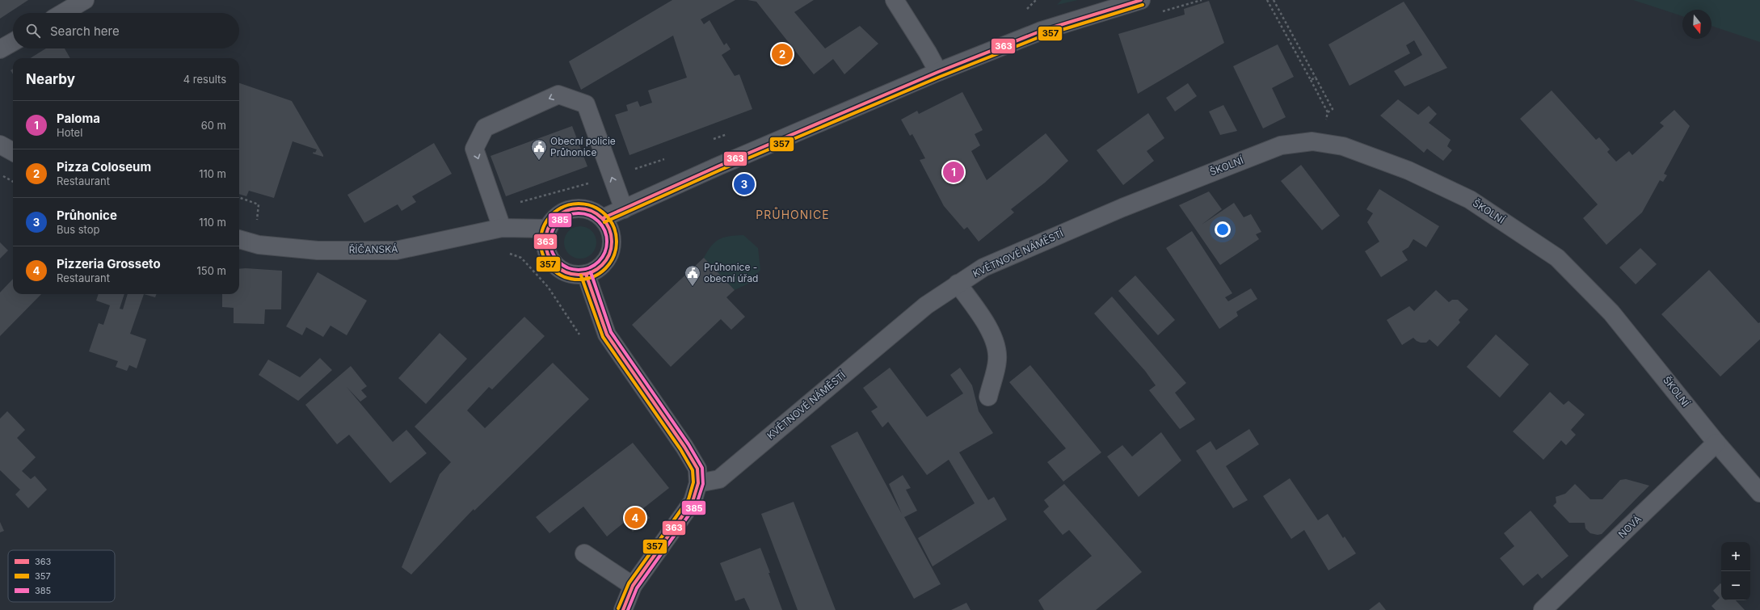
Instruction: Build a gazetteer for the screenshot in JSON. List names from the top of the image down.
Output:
{
  "streets": {
    "street": [
      "ŠKOLNÍ",
      "ŘÍČANSKÁ",
      "KVĚTNOVÉ NÁMĚSTÍ",
      "NOVÁ"
    ]
  },
  "crossings": [
    ["ŠKOLNÍ", "KVĚTNOVÉ NÁMĚSTÍ"],
    ["ŠKOLNÍ", "NOVÁ"]
  ],
  "districts": ["PRŮHONICE"],
  "places": {
    "public building": ["Obecní policie Průhonice", "Průhonice - obecní úřad"]
  },
  "lines": ["transit line 363", "transit line 357", "transit line 385"],
  "legend": ["363", "357", "385"],
  "north": "bottom",
  "page": {
    "search": "Search here",
    "pins": [
      "2",
      "1",
      "3",
      "4"
    ],
    "heading": ["Nearby", "4 results"],
    "list": [
      {
        "mark": "1",
        "name": "Paloma",
        "note": "Hotel",
        "value": "60 m"
      },
      {
        "mark": "2",
        "name": "Pizza Coloseum",
        "note": "Restaurant",
        "value": "110 m"
      },
      {
        "mark": "3",
        "name": "Průhonice",
        "note": "Bus stop",
        "value": "110 m"
      },
      {
        "mark": "4",
        "name": "Pizzeria Grosseto",
        "note": "Restaurant",
        "value": "150 m"
      }
    ],
    "map_buttons": ["+", "−"]
  }
}
